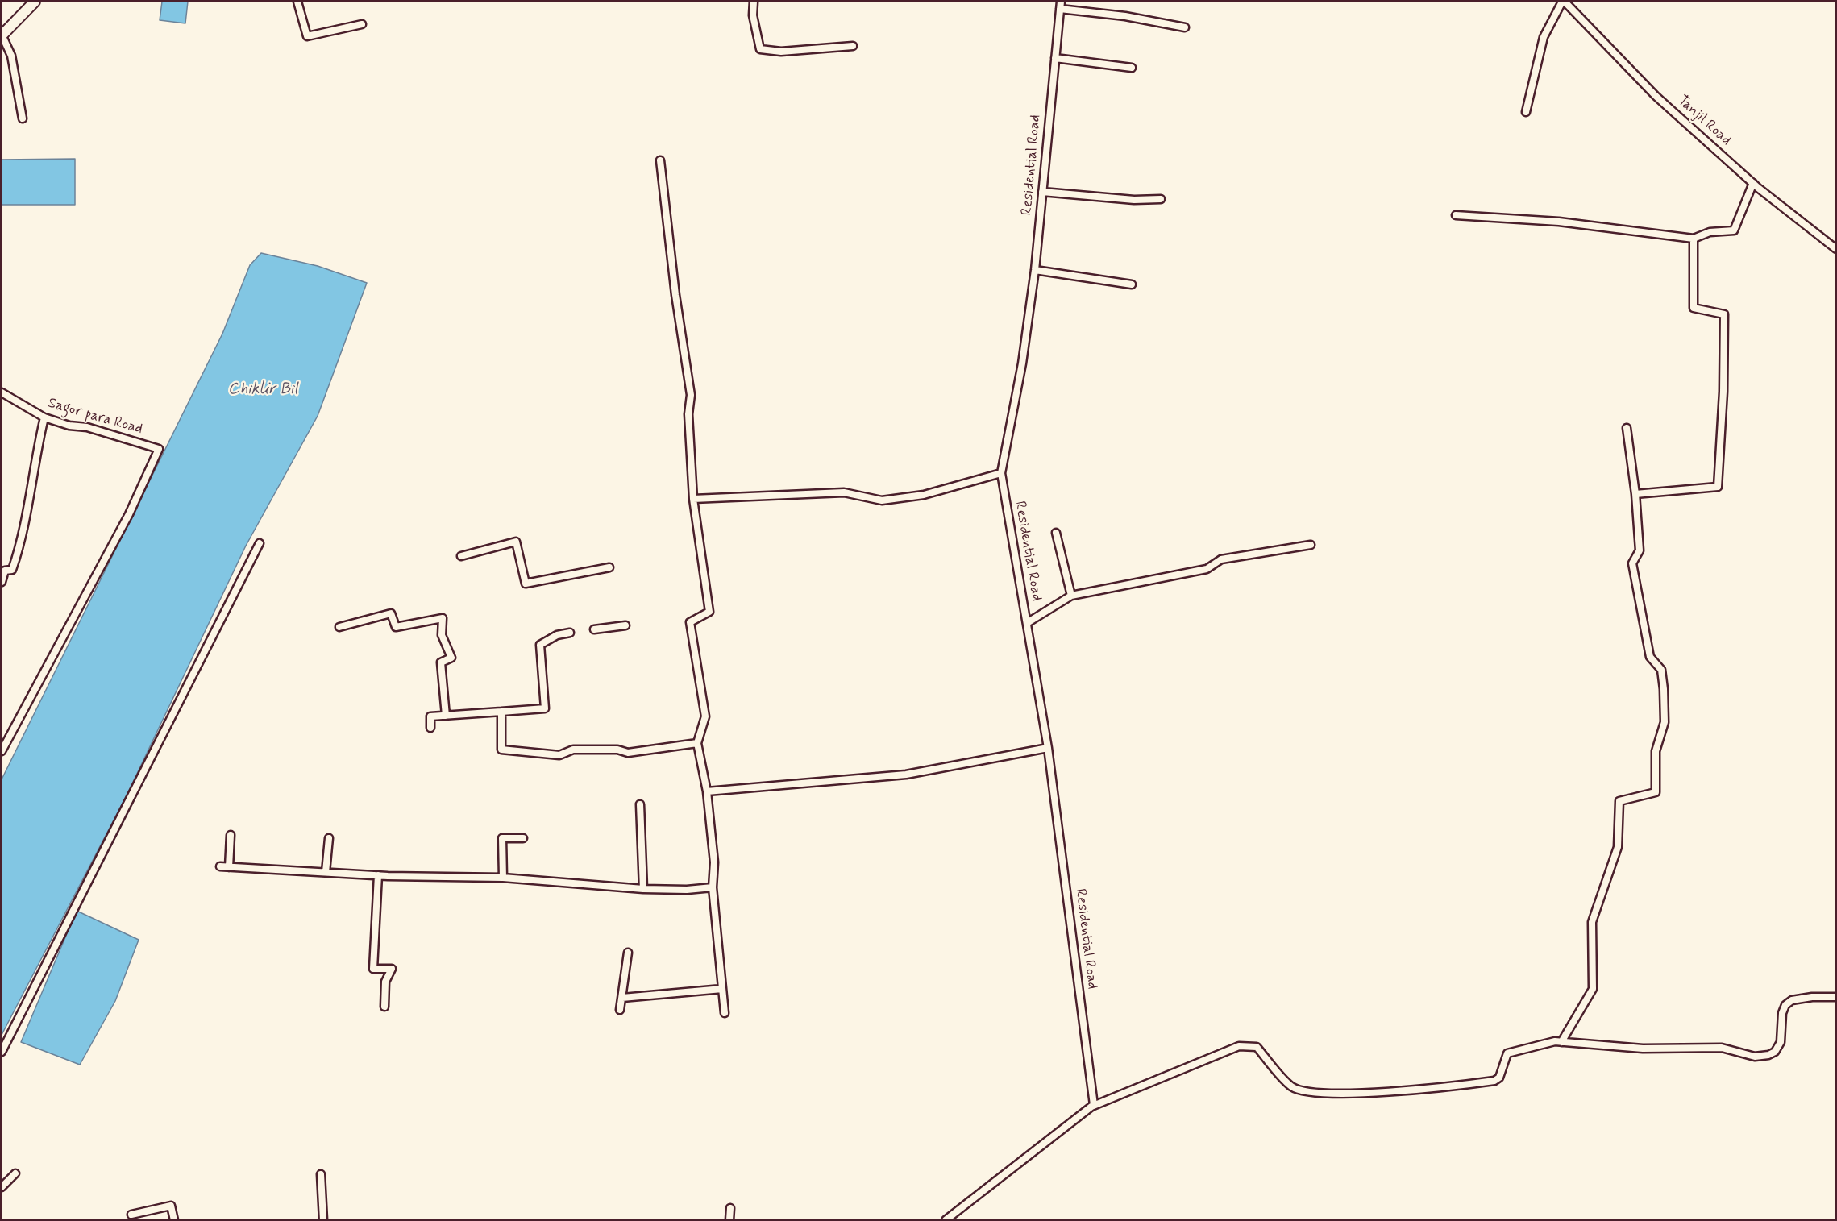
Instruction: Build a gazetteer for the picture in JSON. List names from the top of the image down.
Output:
{
  "streets": {
    "street": ["Tanjil Road", "Residential Road", "Sagor para Road"]
  },
  "water": ["Chiklir Bil"]
}
